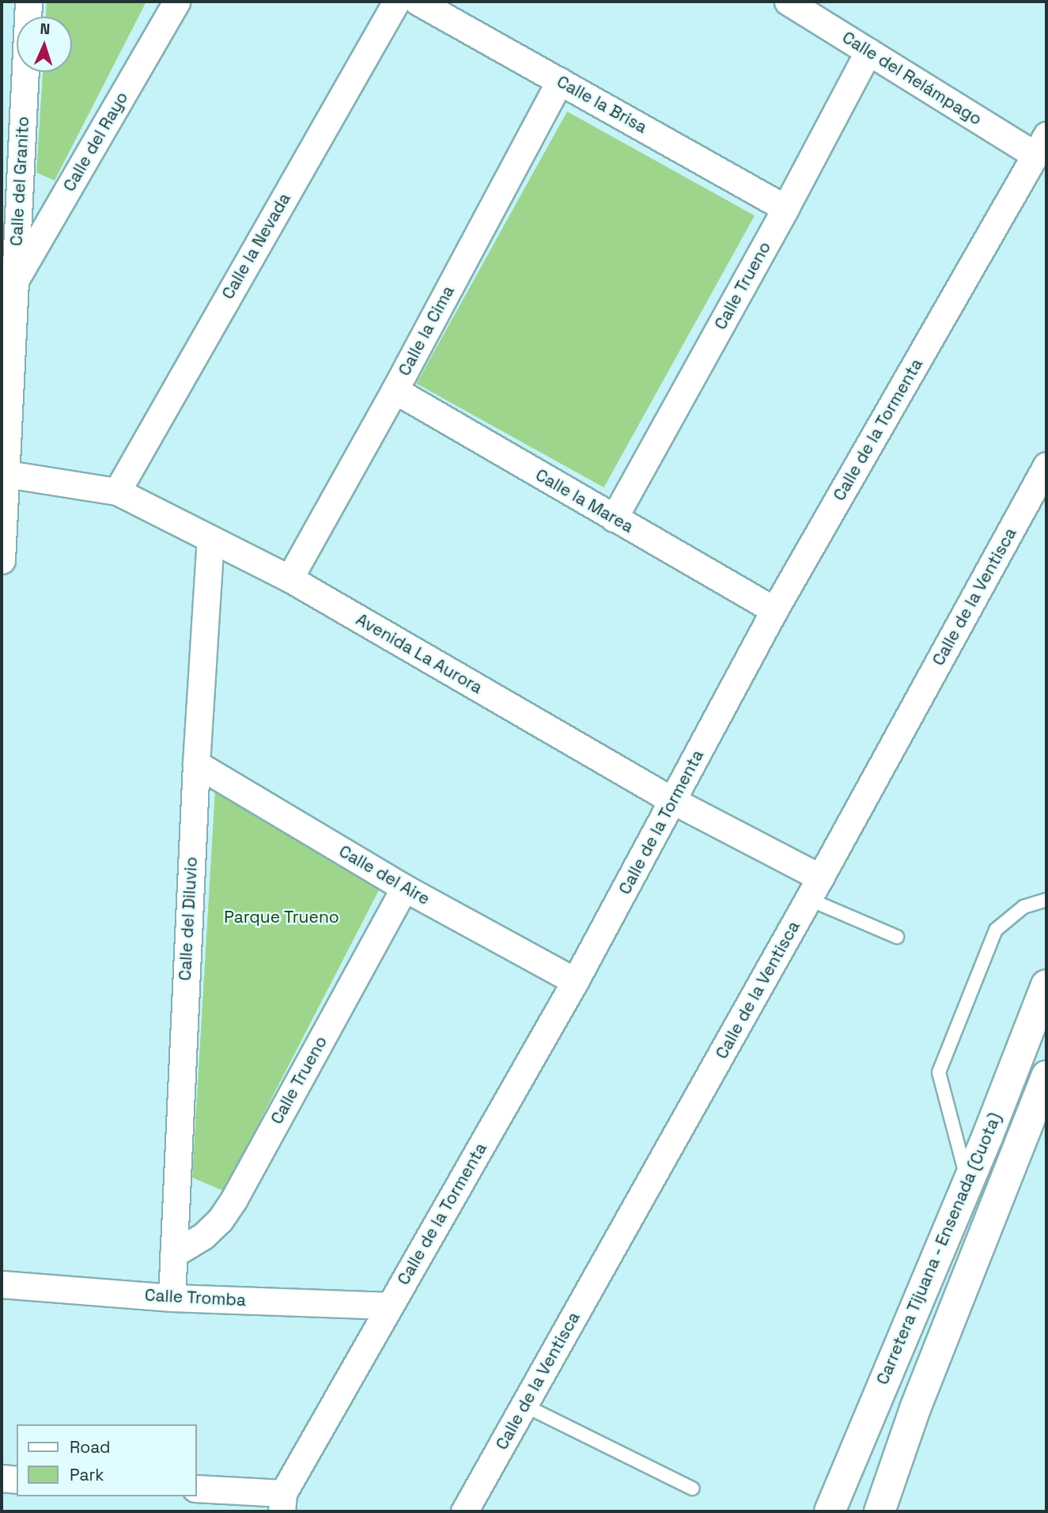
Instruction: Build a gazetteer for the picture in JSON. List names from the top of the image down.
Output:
{
  "streets": {
    "highway": ["Carretera Tijuana - Ensenada (Cuota)"],
    "street": [
      "Calle del Relámpago",
      "Calle la Brisa",
      "Calle del Rayo",
      "Calle del Granito",
      "Calle la Nevada",
      "Calle Trueno",
      "Calle la Cima",
      "Calle de la Tormenta",
      "Calle la Marea",
      "Calle de la Ventisca",
      "Avenida La Aurora",
      "Calle del Aire",
      "Calle del Diluvio",
      "Calle Tromba"
    ]
  },
  "crossings": [
    ["Calle del Relámpago", "Calle Trueno"],
    ["Calle del Relámpago", "Calle de la Tormenta"],
    ["Calle la Brisa", "Calle Trueno"],
    ["Calle la Brisa", "Calle la Cima"],
    ["Calle del Rayo", "Calle del Granito"],
    ["Calle del Granito", "Avenida La Aurora"],
    ["Calle la Nevada", "Avenida La Aurora"],
    ["Calle Trueno", "Calle la Marea"],
    ["Calle Trueno", "Calle del Aire"],
    ["Calle Trueno", "Calle del Diluvio"],
    ["Calle la Cima", "Calle la Marea"],
    ["Calle la Cima", "Avenida La Aurora"],
    ["Calle de la Tormenta", "Calle la Marea"],
    ["Calle de la Tormenta", "Avenida La Aurora"],
    ["Calle de la Tormenta", "Calle del Aire"],
    ["Calle de la Tormenta", "Calle Tromba"],
    ["Calle de la Ventisca", "Avenida La Aurora"],
    ["Avenida La Aurora", "Calle del Diluvio"],
    ["Calle del Aire", "Calle del Diluvio"],
    ["Calle del Diluvio", "Calle Tromba"]
  ],
  "parks": ["Parque Trueno"],
  "legend": ["Road", "Park"],
  "north": "top"
}
